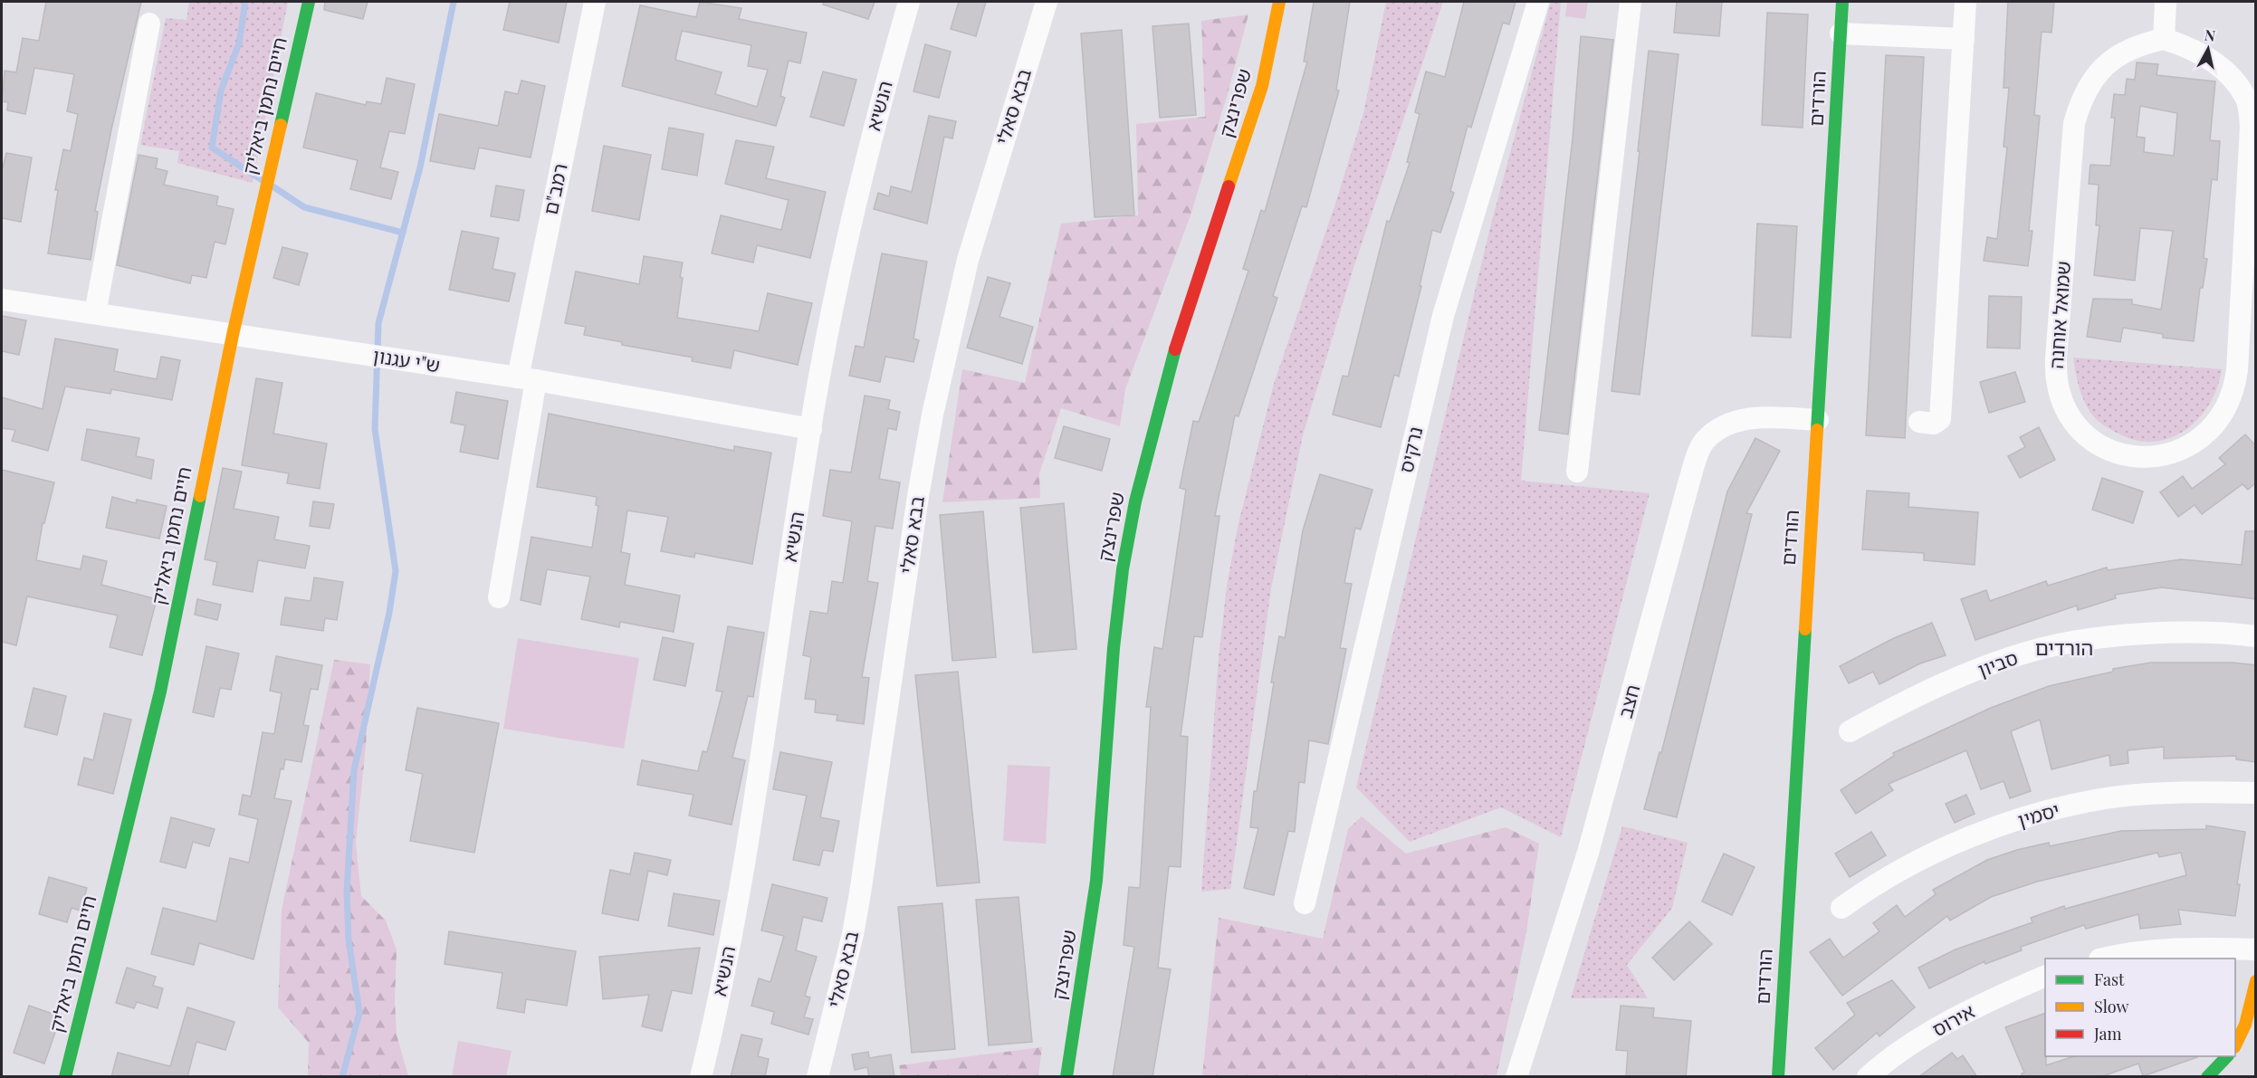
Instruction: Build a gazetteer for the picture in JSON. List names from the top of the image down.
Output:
{
  "streets": {
    "street": [
      "הורדים",
      "שפרינצק",
      "חיים נחמן ביאליק",
      "הנשיא",
      "בבא סאלי",
      "רמב\"ם",
      "שמואל אוחנה",
      "ש\"י עגנון",
      "נרקיס",
      "סביון",
      "חצב",
      "יסמין",
      "אירוס"
    ]
  },
  "crossings": [
    ["הורדים", "חצב"],
    ["חיים נחמן ביאליק", "ש\"י עגנון"],
    ["הנשיא", "ש\"י עגנון"],
    ["רמב\"ם", "ש\"י עגנון"]
  ],
  "districts": ["הורדים"],
  "legend": ["Fast", "Slow", "Jam"],
  "north": "top"
}
